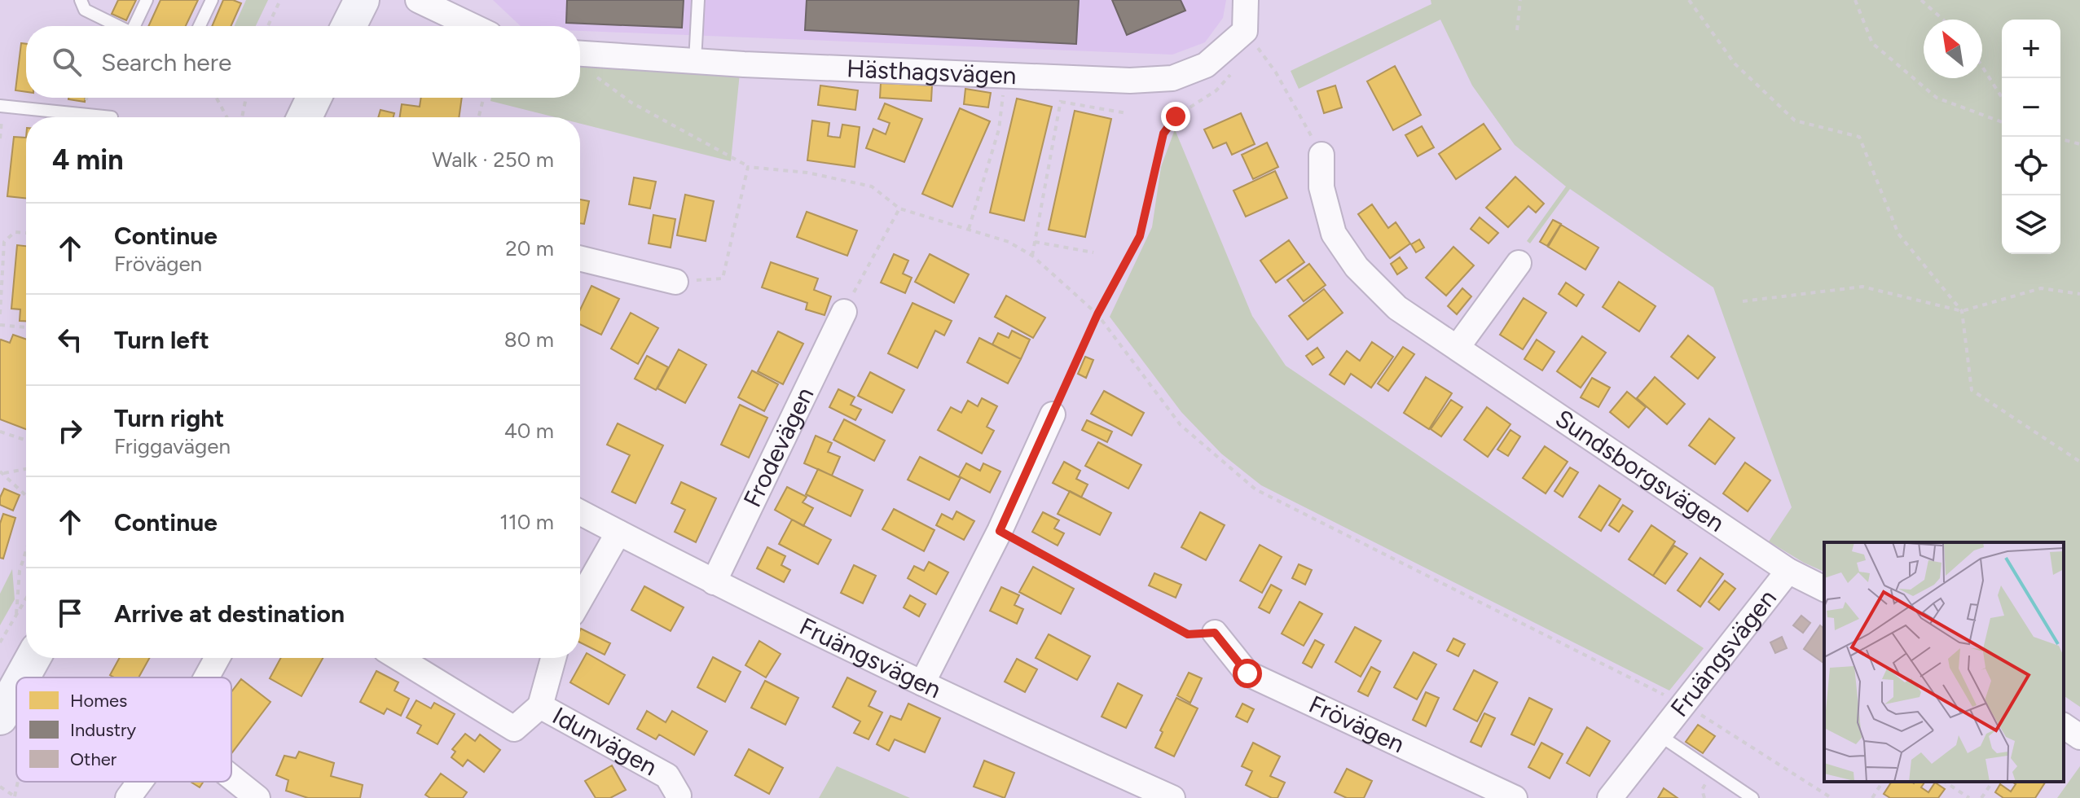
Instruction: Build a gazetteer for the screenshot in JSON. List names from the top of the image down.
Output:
{
  "streets": {
    "street": [
      "Hästhagsvägen",
      "Frodevägen",
      "Sundsborgsvägen",
      "Fruängsvägen",
      "Frövägen",
      "Idunvägen"
    ]
  },
  "crossings": [
    ["Frodevägen", "Fruängsvägen"],
    ["Sundsborgsvägen", "Fruängsvägen"]
  ],
  "legend": ["Homes", "Industry", "Other"],
  "north": "top left",
  "page": {
    "map_buttons": ["+", "−"],
    "search": "Search here",
    "heading": ["4 min", "Walk · 250 m"],
    "list": [
      ["Continue", "Frövägen", "20 m"],
      ["Turn left", "80 m"],
      ["Turn right", "Friggavägen", "40 m"],
      ["Continue", "110 m"],
      "Arrive at destination"
    ]
  }
}
